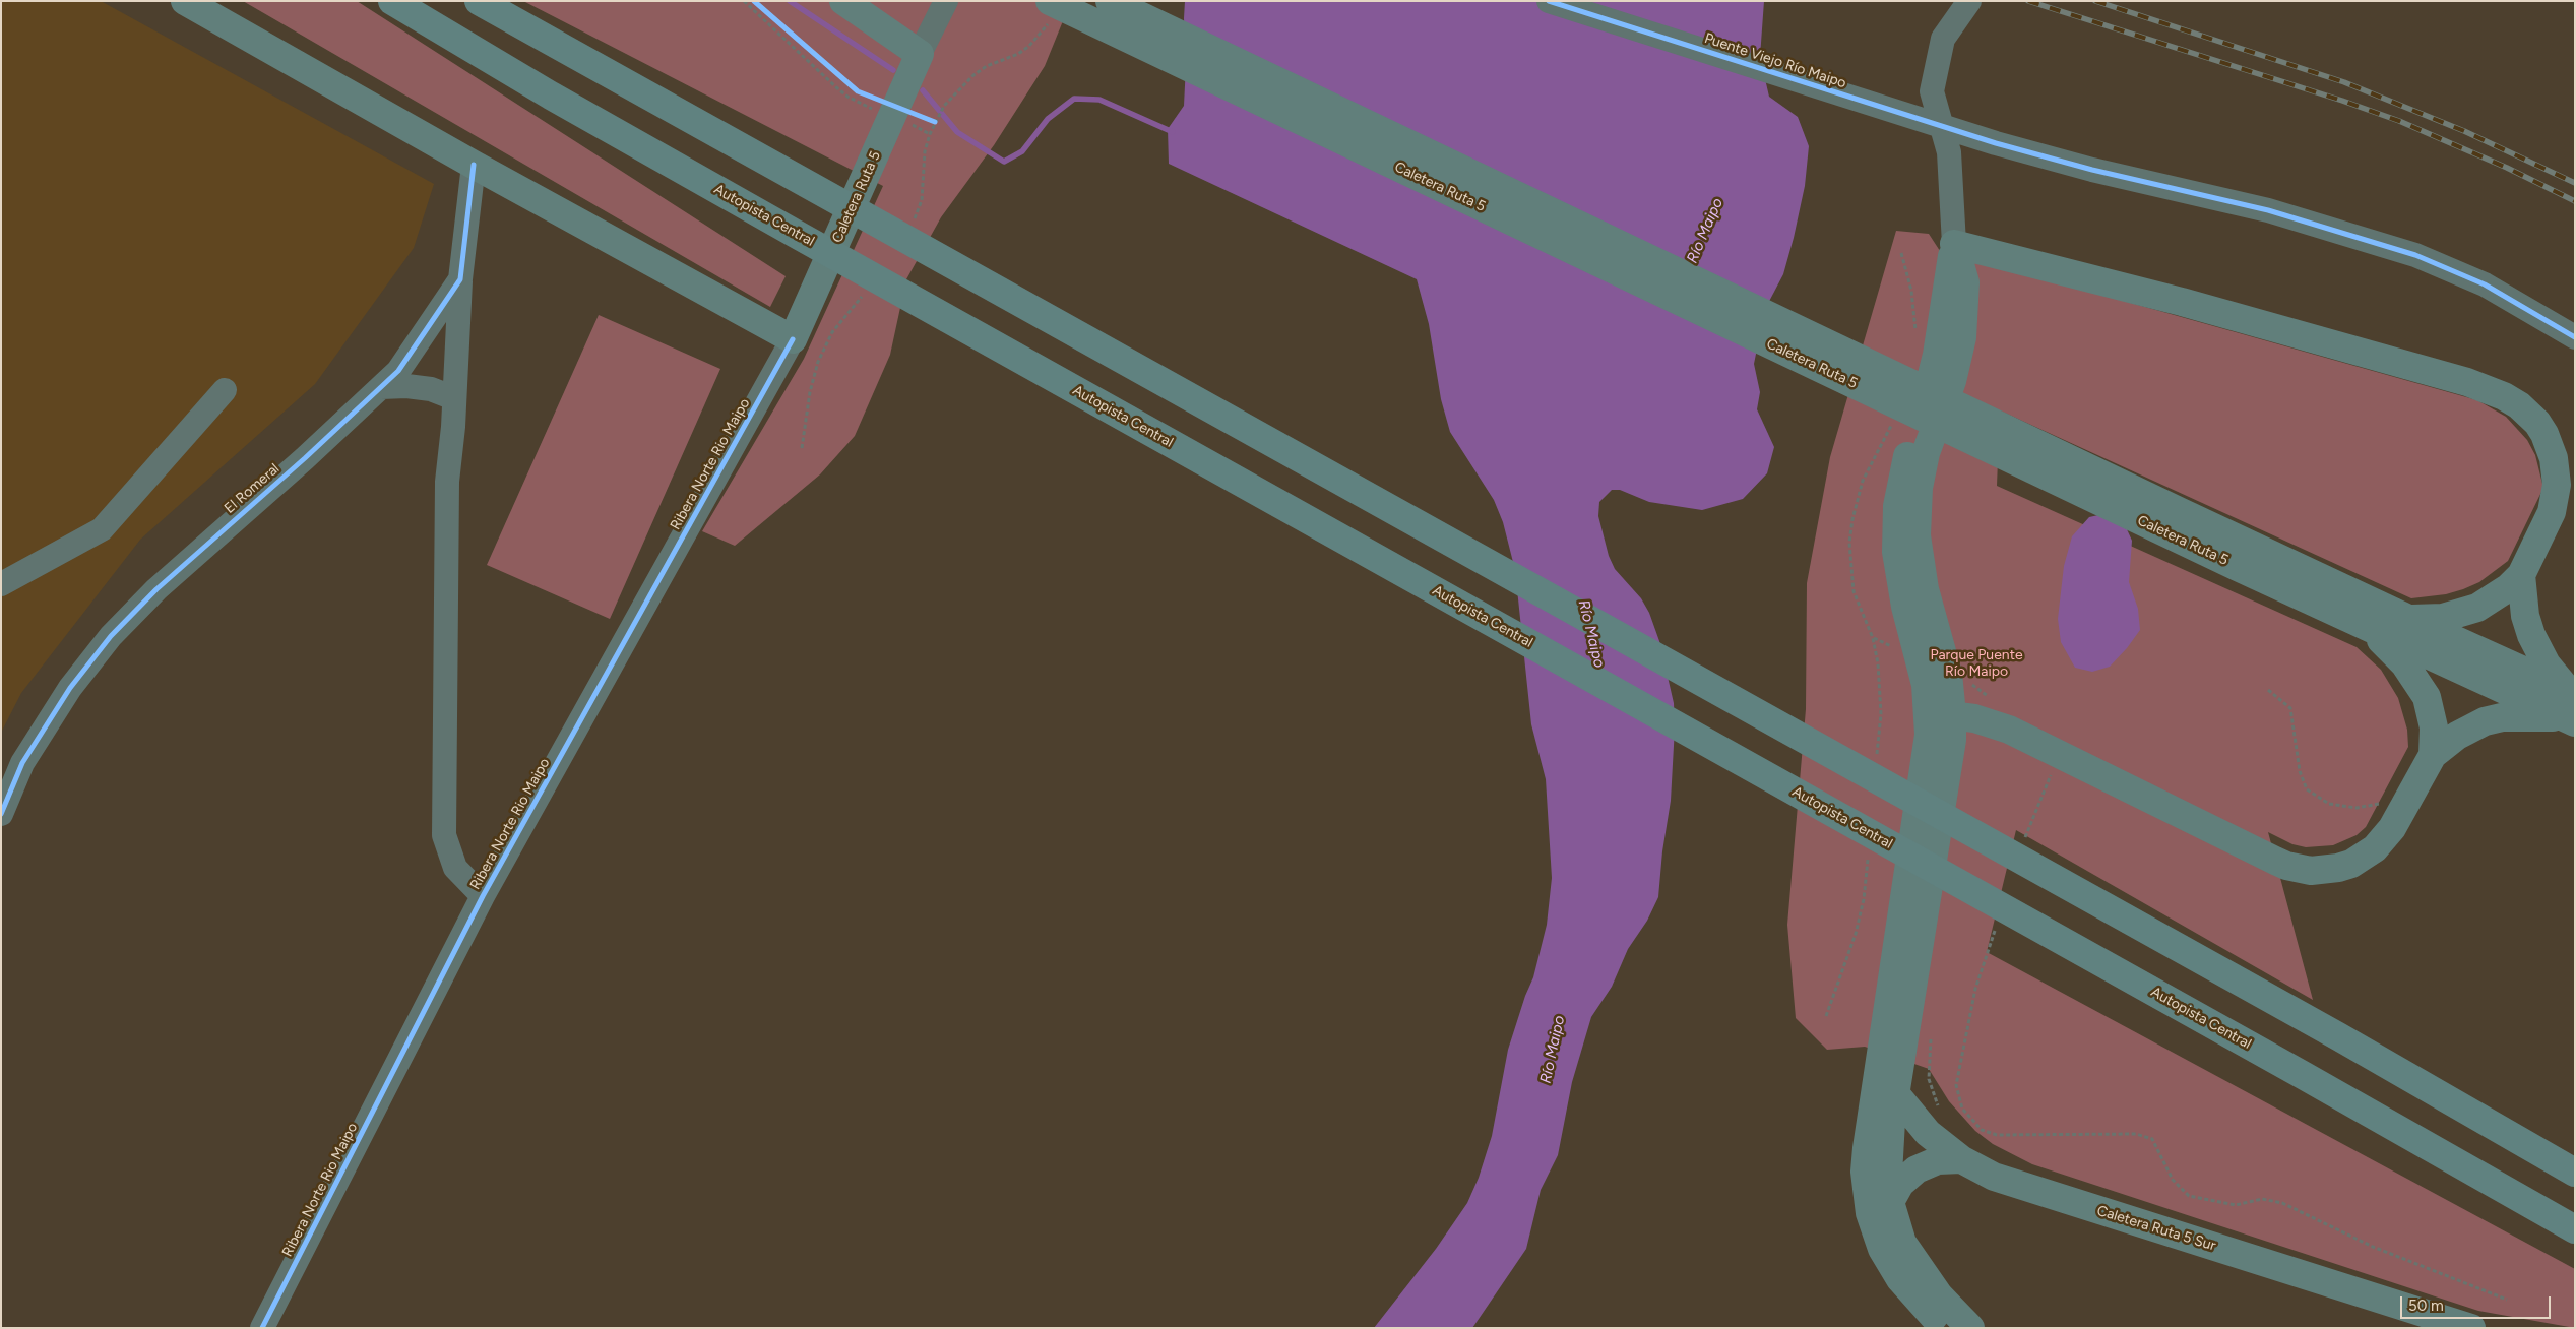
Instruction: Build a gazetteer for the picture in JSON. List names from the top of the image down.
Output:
{
  "streets": {
    "highway": ["Autopista Central"],
    "main road": ["Caletera Ruta 5", "Caletera Ruta 5 Sur"],
    "street": ["Puente Viejo Río Maipo", "Ribera Norte Rio Maipo", "El Romeral"]
  },
  "crossings": [
    ["Caletera Ruta 5", "Ribera Norte Rio Maipo"]
  ],
  "water": ["Río Maipo"],
  "parks": ["Parque Puente Río Maipo"],
  "scale_bar": "50 m"
}
